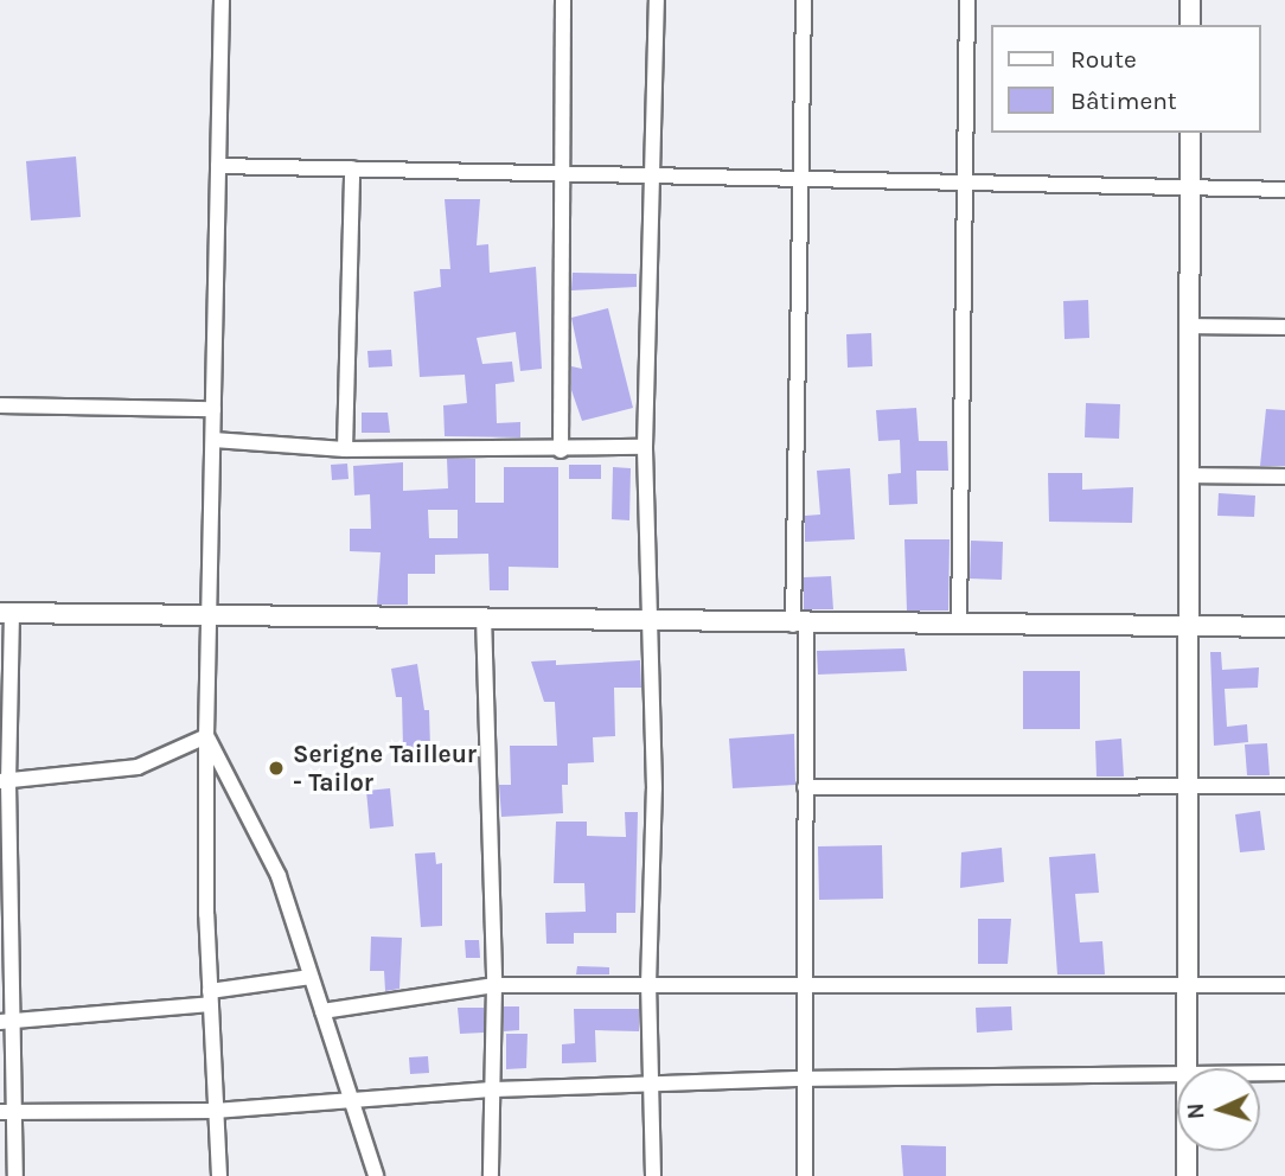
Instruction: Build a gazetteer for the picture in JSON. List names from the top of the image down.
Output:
{
  "places": ["Serigne Tailleur - Tailor"],
  "legend": ["Route", "Bâtiment"],
  "north": "left"
}
